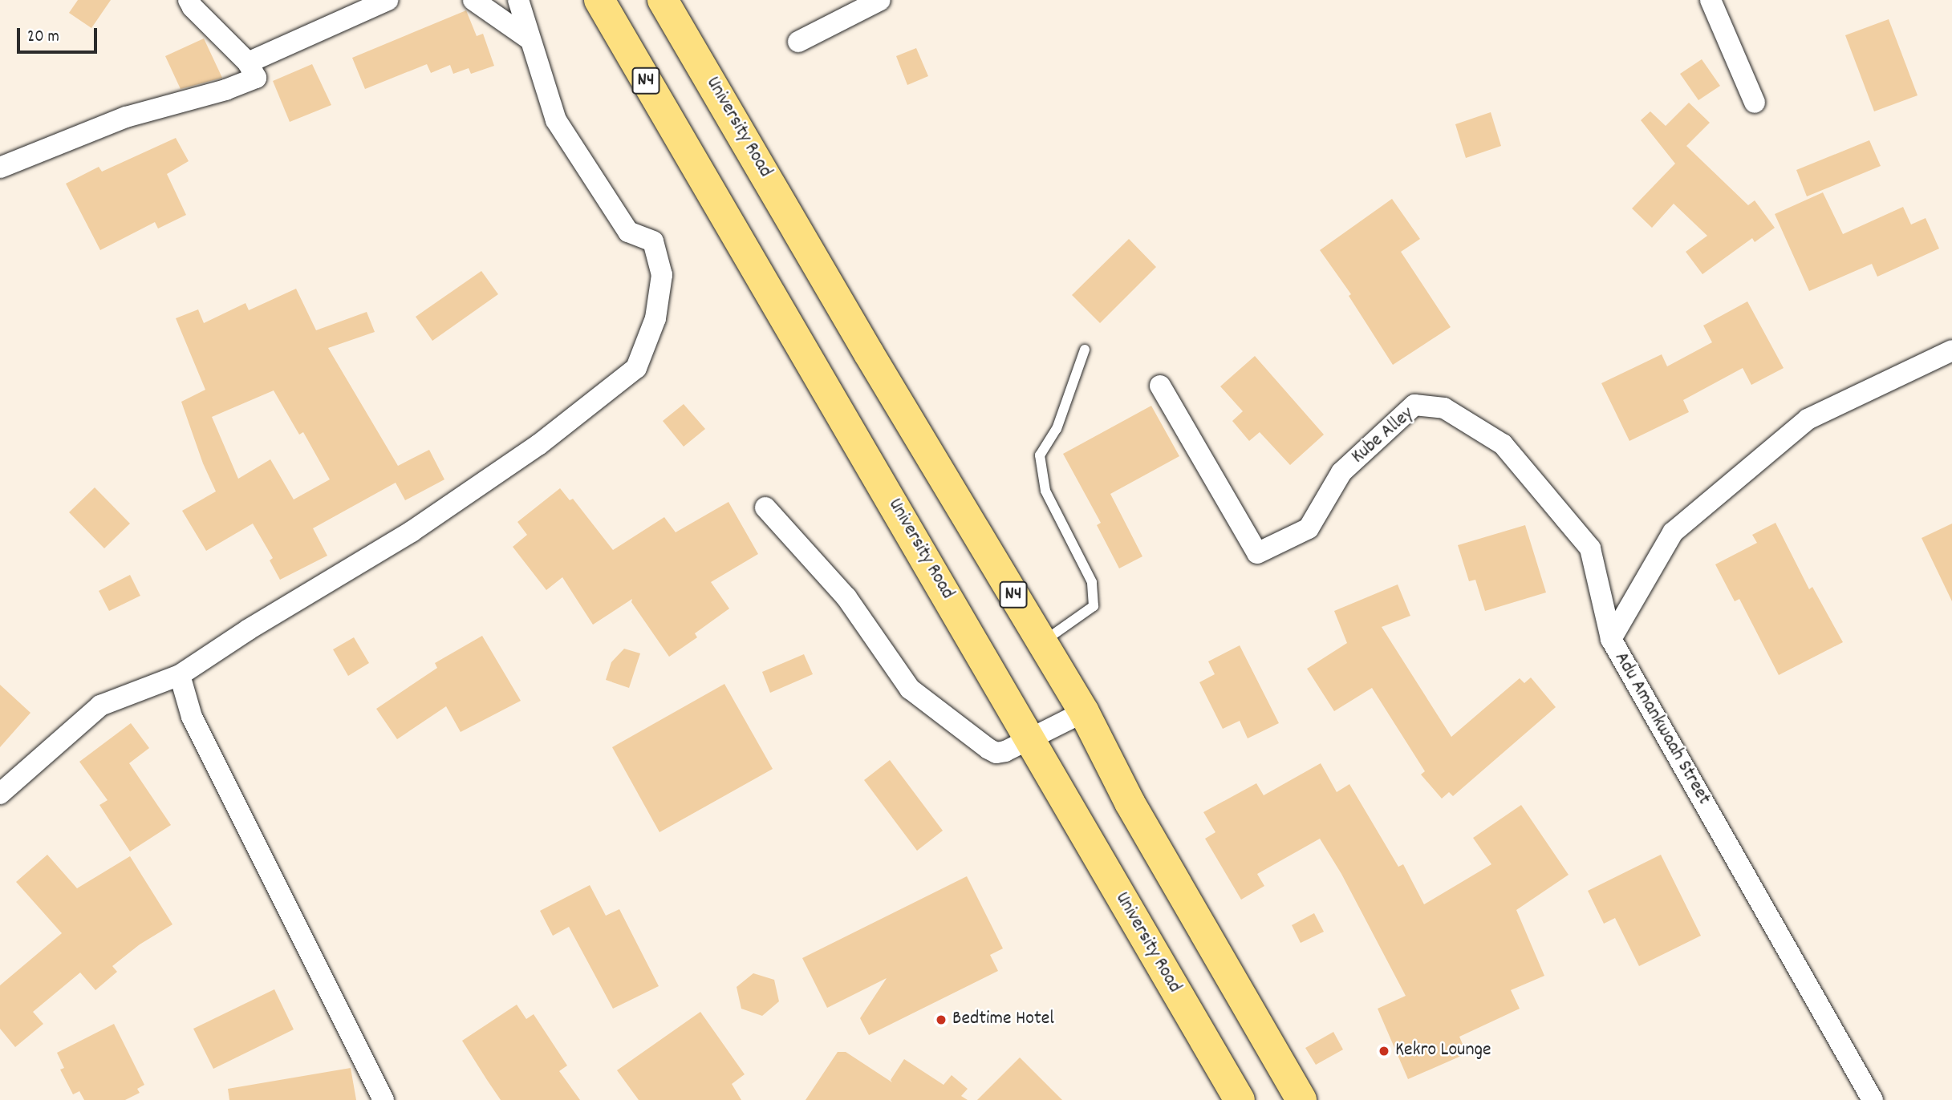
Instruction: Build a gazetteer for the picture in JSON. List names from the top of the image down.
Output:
{
  "streets": {
    "highway": ["N4", "University Road"],
    "street": ["Kube Alley", "Adu Amankwaah Street"]
  },
  "crossings": [
    ["Kube Alley", "Adu Amankwaah Street"]
  ],
  "places": ["Bedtime Hotel", "Kekro Lounge"],
  "scale_bar": "20 m"
}
